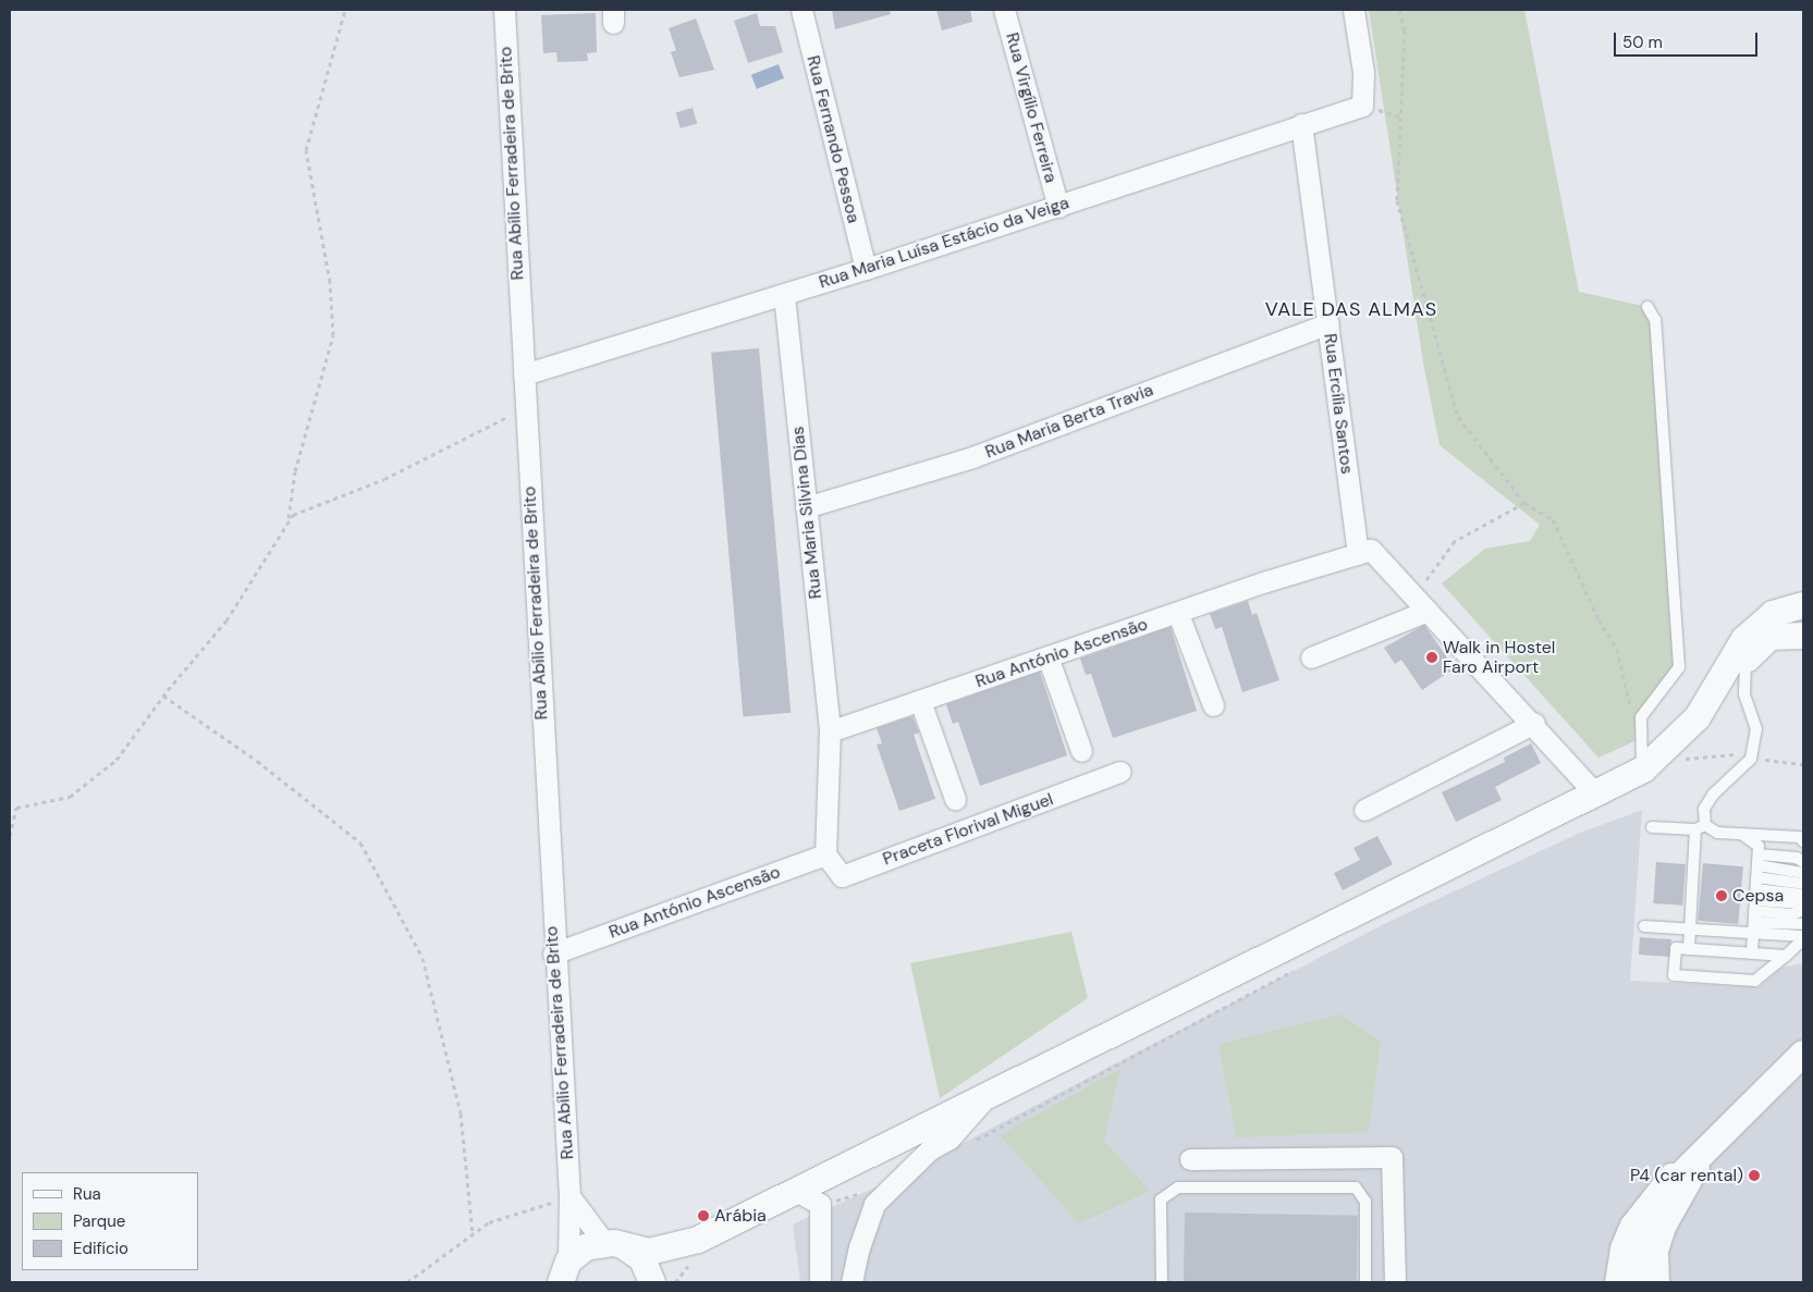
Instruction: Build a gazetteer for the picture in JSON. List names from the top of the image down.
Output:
{
  "streets": {
    "street": [
      "Rua Virgílio Ferreira",
      "Rua Fernando Pessoa",
      "Rua Abílio Ferradeira de Brito",
      "Rua Maria Luísa Estácio da Veiga",
      "Rua Ercília Santos",
      "Rua Maria Berta Travia",
      "Rua Maria Silvina Dias",
      "Rua António Ascensão",
      "Praceta Florival Miguel"
    ]
  },
  "crossings": [
    ["Rua Virgílio Ferreira", "Rua Maria Luísa Estácio da Veiga"],
    ["Rua Fernando Pessoa", "Rua Maria Luísa Estácio da Veiga"],
    ["Rua Abílio Ferradeira de Brito", "Rua Maria Luísa Estácio da Veiga"],
    ["Rua Abílio Ferradeira de Brito", "Rua António Ascensão"],
    ["Rua Maria Luísa Estácio da Veiga", "Rua Ercília Santos"],
    ["Rua Maria Luísa Estácio da Veiga", "Rua Maria Silvina Dias"],
    ["Rua Ercília Santos", "Rua Maria Berta Travia"],
    ["Rua Ercília Santos", "Rua António Ascensão"],
    ["Rua Maria Berta Travia", "Rua Maria Silvina Dias"],
    ["Rua Maria Silvina Dias", "Rua António Ascensão"],
    ["Rua António Ascensão", "Praceta Florival Miguel"]
  ],
  "districts": ["VALE DAS ALMAS"],
  "places": [
    "Walk in Hostel Faro Airport",
    "Cepsa",
    "P4 (car rental)",
    "Arábia"
  ],
  "legend": ["Rua", "Parque", "Edifício"],
  "scale_bar": "50 m"
}
